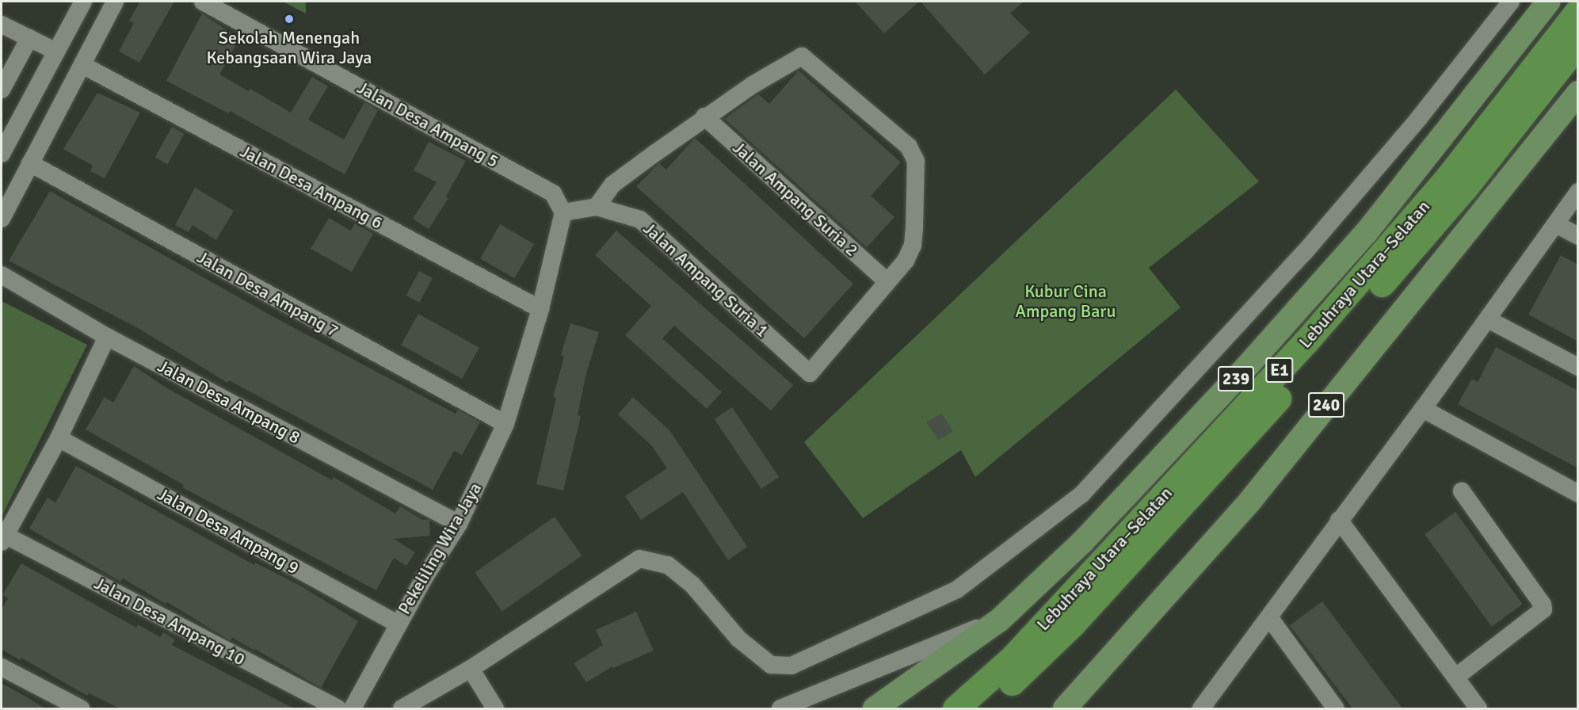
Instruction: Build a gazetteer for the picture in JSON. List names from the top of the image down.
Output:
{
  "streets": {
    "highway": ["Lebuhraya Utara–Selatan", "E1"],
    "main road": ["239", "240"],
    "street": [
      "Jalan Desa Ampang 5",
      "Jalan Desa Ampang 6",
      "Jalan Ampang Suria 2",
      "Jalan Ampang Suria 1",
      "Jalan Desa Ampang 7",
      "Jalan Desa Ampang 8",
      "Jalan Desa Ampang 9",
      "Pekeliling Wira Jaya",
      "Jalan Desa Ampang 10"
    ]
  },
  "crossings": [
    ["Jalan Desa Ampang 5", "Jalan Ampang Suria 1"],
    ["Jalan Desa Ampang 5", "Pekeliling Wira Jaya"],
    ["Jalan Desa Ampang 6", "Pekeliling Wira Jaya"],
    ["Jalan Ampang Suria 2", "Jalan Ampang Suria 1"],
    ["Jalan Ampang Suria 1", "Pekeliling Wira Jaya"],
    ["Jalan Desa Ampang 7", "Pekeliling Wira Jaya"],
    ["Jalan Desa Ampang 8", "Pekeliling Wira Jaya"],
    ["Jalan Desa Ampang 9", "Pekeliling Wira Jaya"]
  ],
  "parks": ["Kubur Cina Ampang Baru"],
  "places": ["Sekolah Menengah Kebangsaan Wira Jaya"]
}
